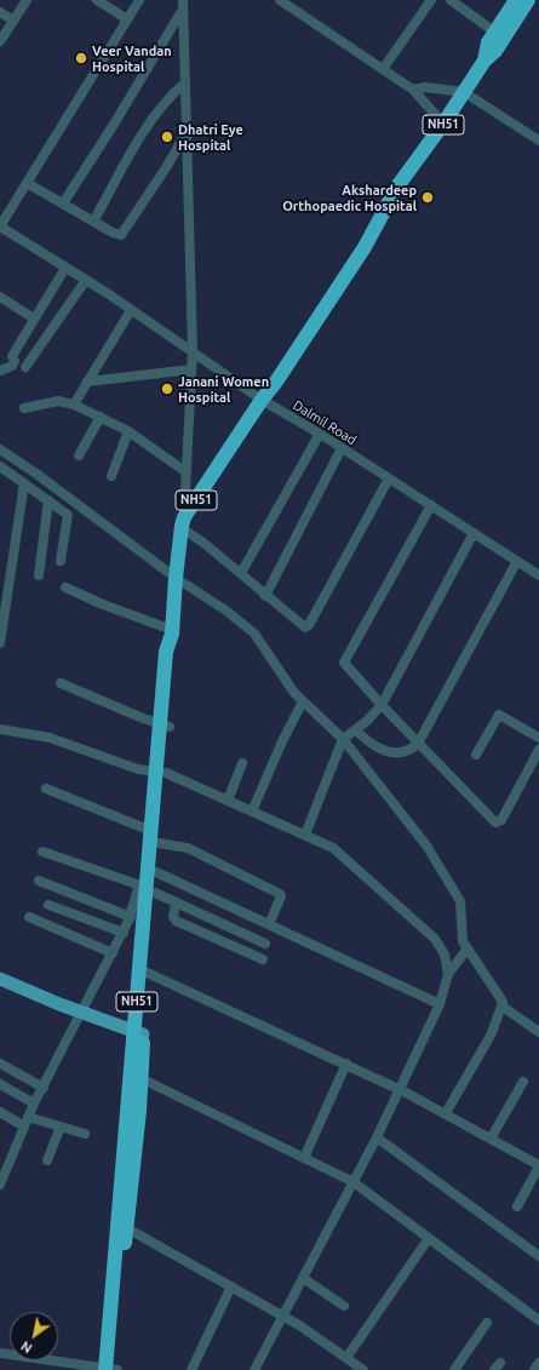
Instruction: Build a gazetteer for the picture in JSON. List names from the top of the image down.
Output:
{
  "streets": {
    "highway": ["NH51"],
    "street": ["Dalmil Road"]
  },
  "crossings": [
    ["NH51", "Dalmil Road"]
  ],
  "places": [
    "Veer Vandan Hospital",
    "Dhatri Eye Hospital",
    "Akshardeep Orthopaedic Hospital",
    "Janani Women Hospital"
  ],
  "north": "bottom left"
}
